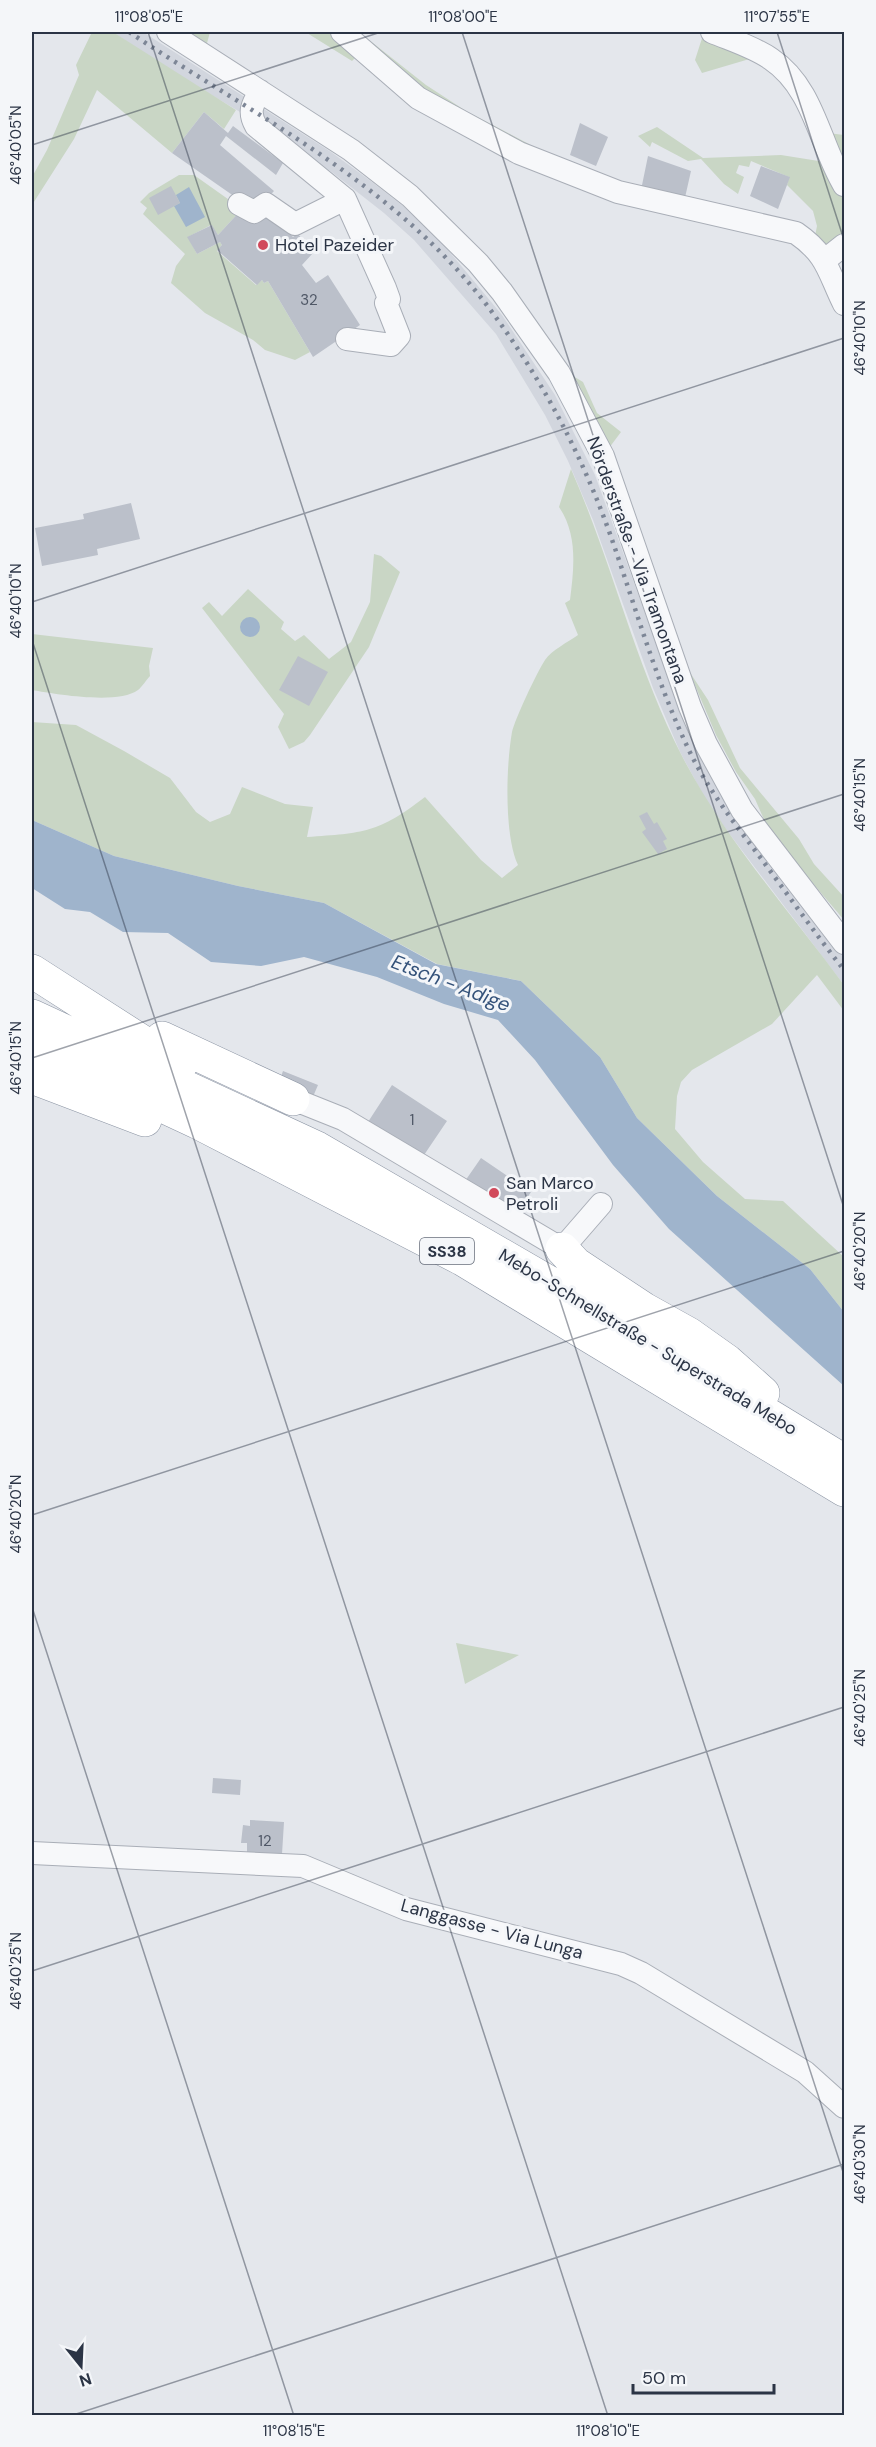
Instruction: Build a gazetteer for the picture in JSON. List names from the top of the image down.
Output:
{
  "streets": {
    "highway": ["SS38", "Mebo-Schnellstraße - Superstrada Mebo"],
    "street": ["Nörderstraße - Via Tramontana", "Langgasse - Via Lunga"]
  },
  "water": ["Etsch - Adige"],
  "places": ["Hotel Pazeider", "San Marco Petroli"],
  "house_numbers": ["32", "1", "12"],
  "scale_bar": "50 m",
  "north": "bottom",
  "coordinates": [
    "11°08'05\"E",
    "11°08'00\"E",
    "11°07'55\"E",
    "46°40'05\"N",
    "46°40'10\"N",
    "46°40'15\"N",
    "46°40'20\"N",
    "46°40'25\"N",
    "46°40'30\"N",
    "11°08'15\"E",
    "11°08'10\"E"
  ]
}
